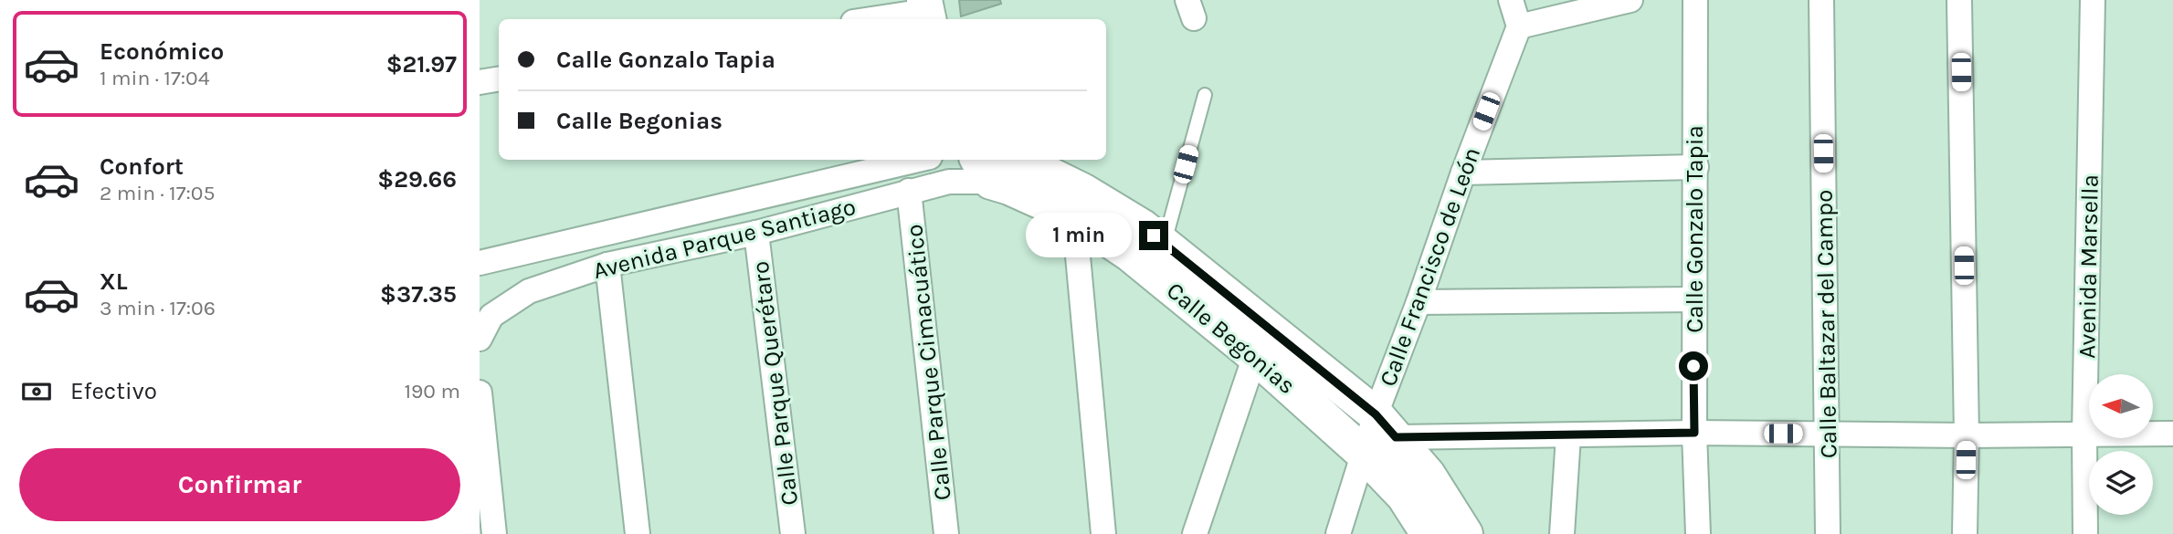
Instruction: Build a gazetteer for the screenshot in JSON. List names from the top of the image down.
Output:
{
  "streets": {
    "street": [
      "Calle Gonzalo Tapia",
      "Avenida Parque Santiago",
      "Calle Francisco de León",
      "Avenida Marsella",
      "Calle Baltazar del Campo",
      "Calle Begonias",
      "Calle Parque Cimacuático",
      "Calle Parque Querétaro"
    ]
  },
  "crossings": [
    ["Avenida Parque Santiago", "Calle Begonias"],
    ["Avenida Parque Santiago", "Calle Parque Cimacuático"],
    ["Avenida Parque Santiago", "Calle Parque Querétaro"],
    ["Calle Francisco de León", "Calle Begonias"]
  ],
  "north": "left",
  "page": {
    "list": [
      {
        "name": "Económico",
        "note": "1 min · 17:04",
        "value": "$21.97"
      },
      {
        "name": "Confort",
        "note": "2 min · 17:05",
        "value": "$29.66"
      },
      {
        "name": "XL",
        "note": "3 min · 17:06",
        "value": "$37.35"
      }
    ],
    "banner": ["Calle Gonzalo Tapia", "Calle Begonias"],
    "bubble": "1 min",
    "pay": ["Efectivo", "190 m"],
    "buttons": "Confirmar"
  }
}
